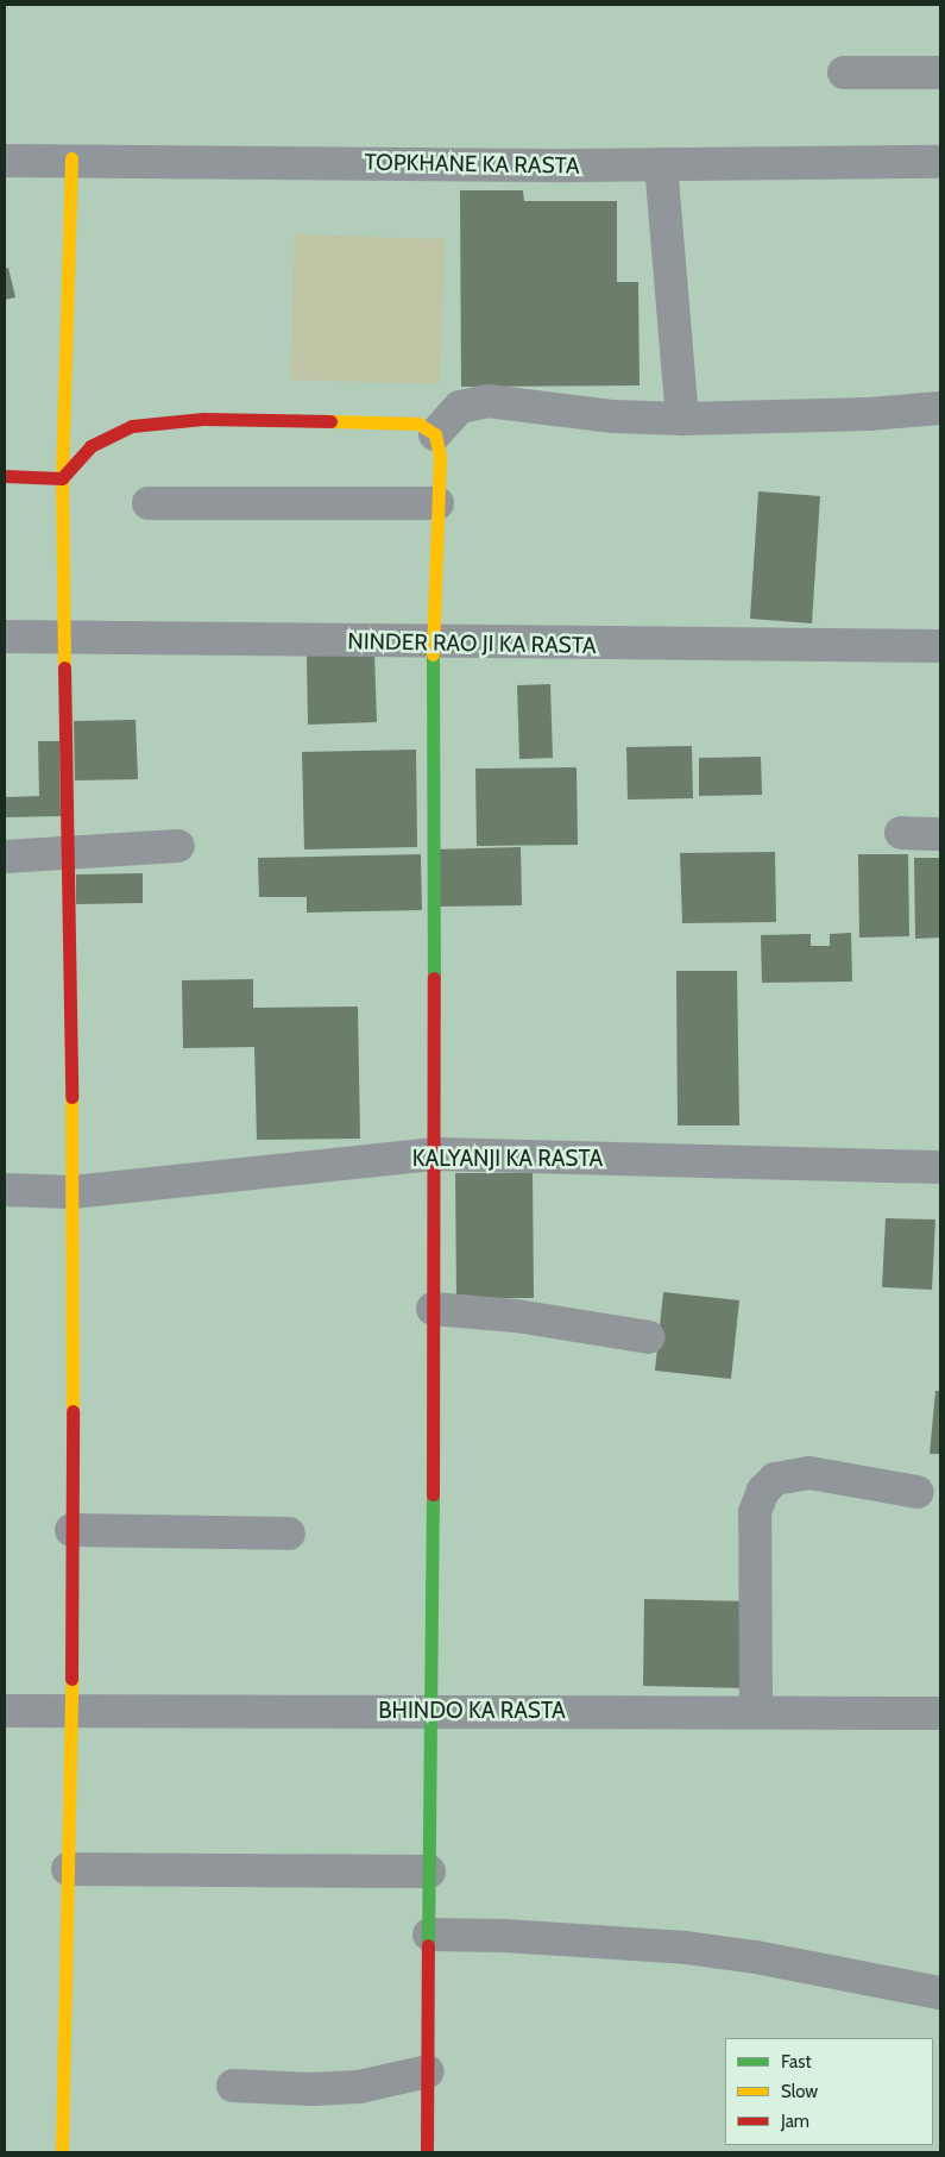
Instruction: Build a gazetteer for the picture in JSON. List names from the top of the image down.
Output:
{
  "streets": {
    "street": [
      "TOPKHANE KA RASTA",
      "NINDER RAO JI KA RASTA",
      "KALYANJI KA RASTA",
      "BHINDO KA RASTA"
    ]
  },
  "legend": ["Fast", "Slow", "Jam"]
}
